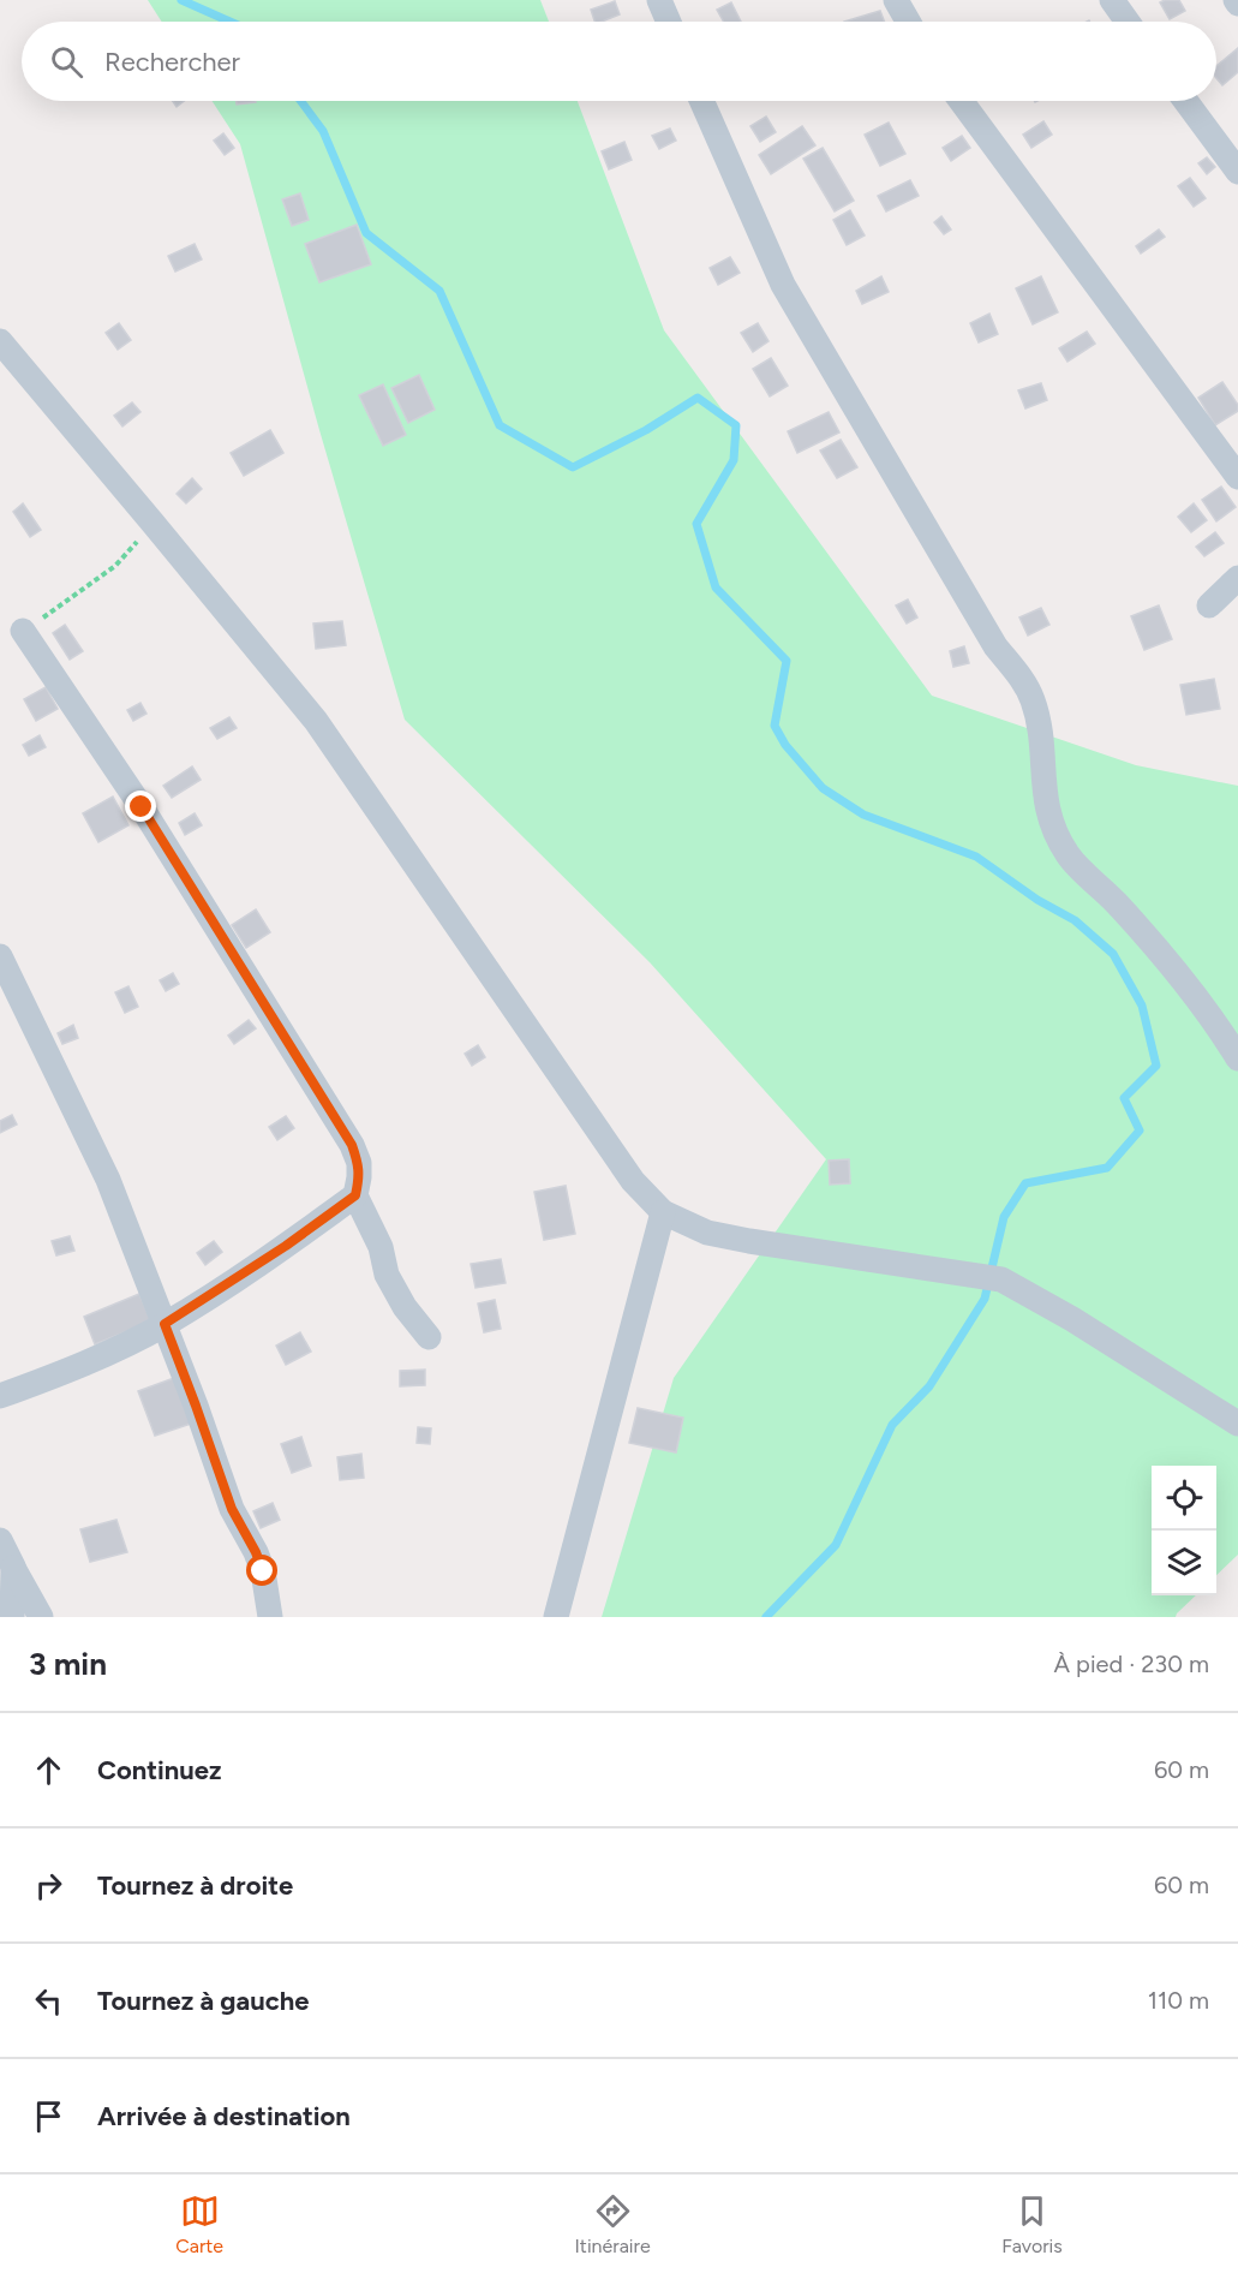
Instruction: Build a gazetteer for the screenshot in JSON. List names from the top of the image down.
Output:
{
  "page": {
    "search": "Rechercher",
    "heading": ["3 min", "À pied · 230 m"],
    "list": [
      ["Continuez", "60 m"],
      ["Tournez à droite", "60 m"],
      ["Tournez à gauche", "110 m"],
      "Arrivée à destination"
    ],
    "nav": ["Carte", "Itinéraire", "Favoris"]
  }
}
